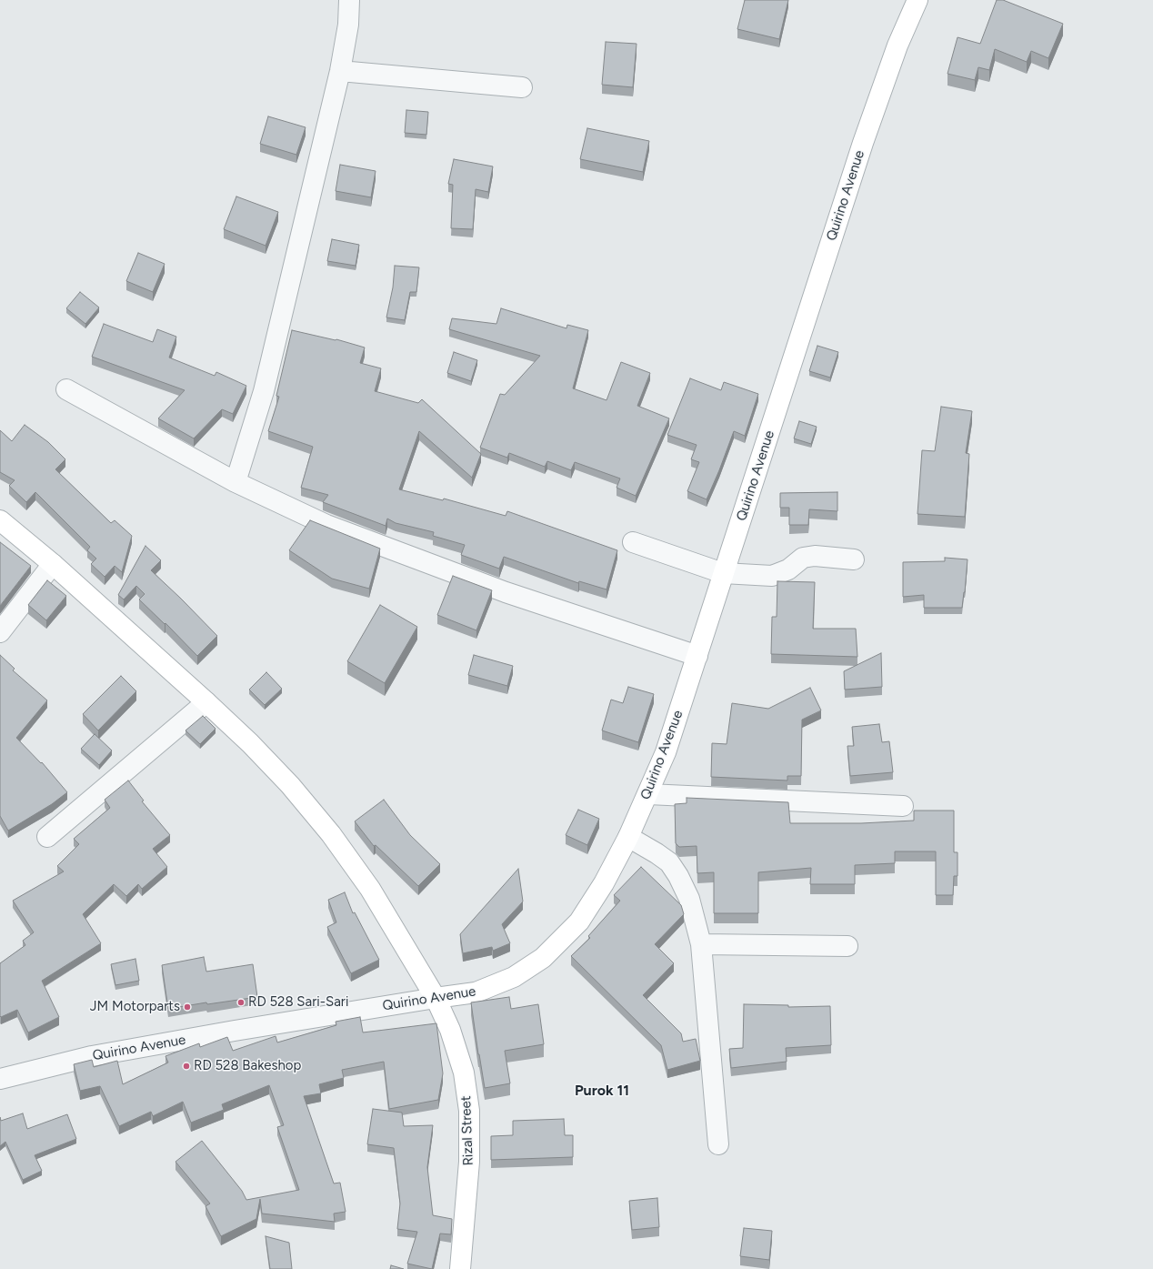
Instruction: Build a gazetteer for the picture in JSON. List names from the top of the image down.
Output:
{
  "streets": {
    "main road": ["Quirino Avenue", "Rizal Street"]
  },
  "crossings": [
    ["Quirino Avenue", "Rizal Street"]
  ],
  "districts": ["Purok 11"],
  "places": ["RD 528 Sari-Sari", "JM Motorparts", "RD 528 Bakeshop"]
}
